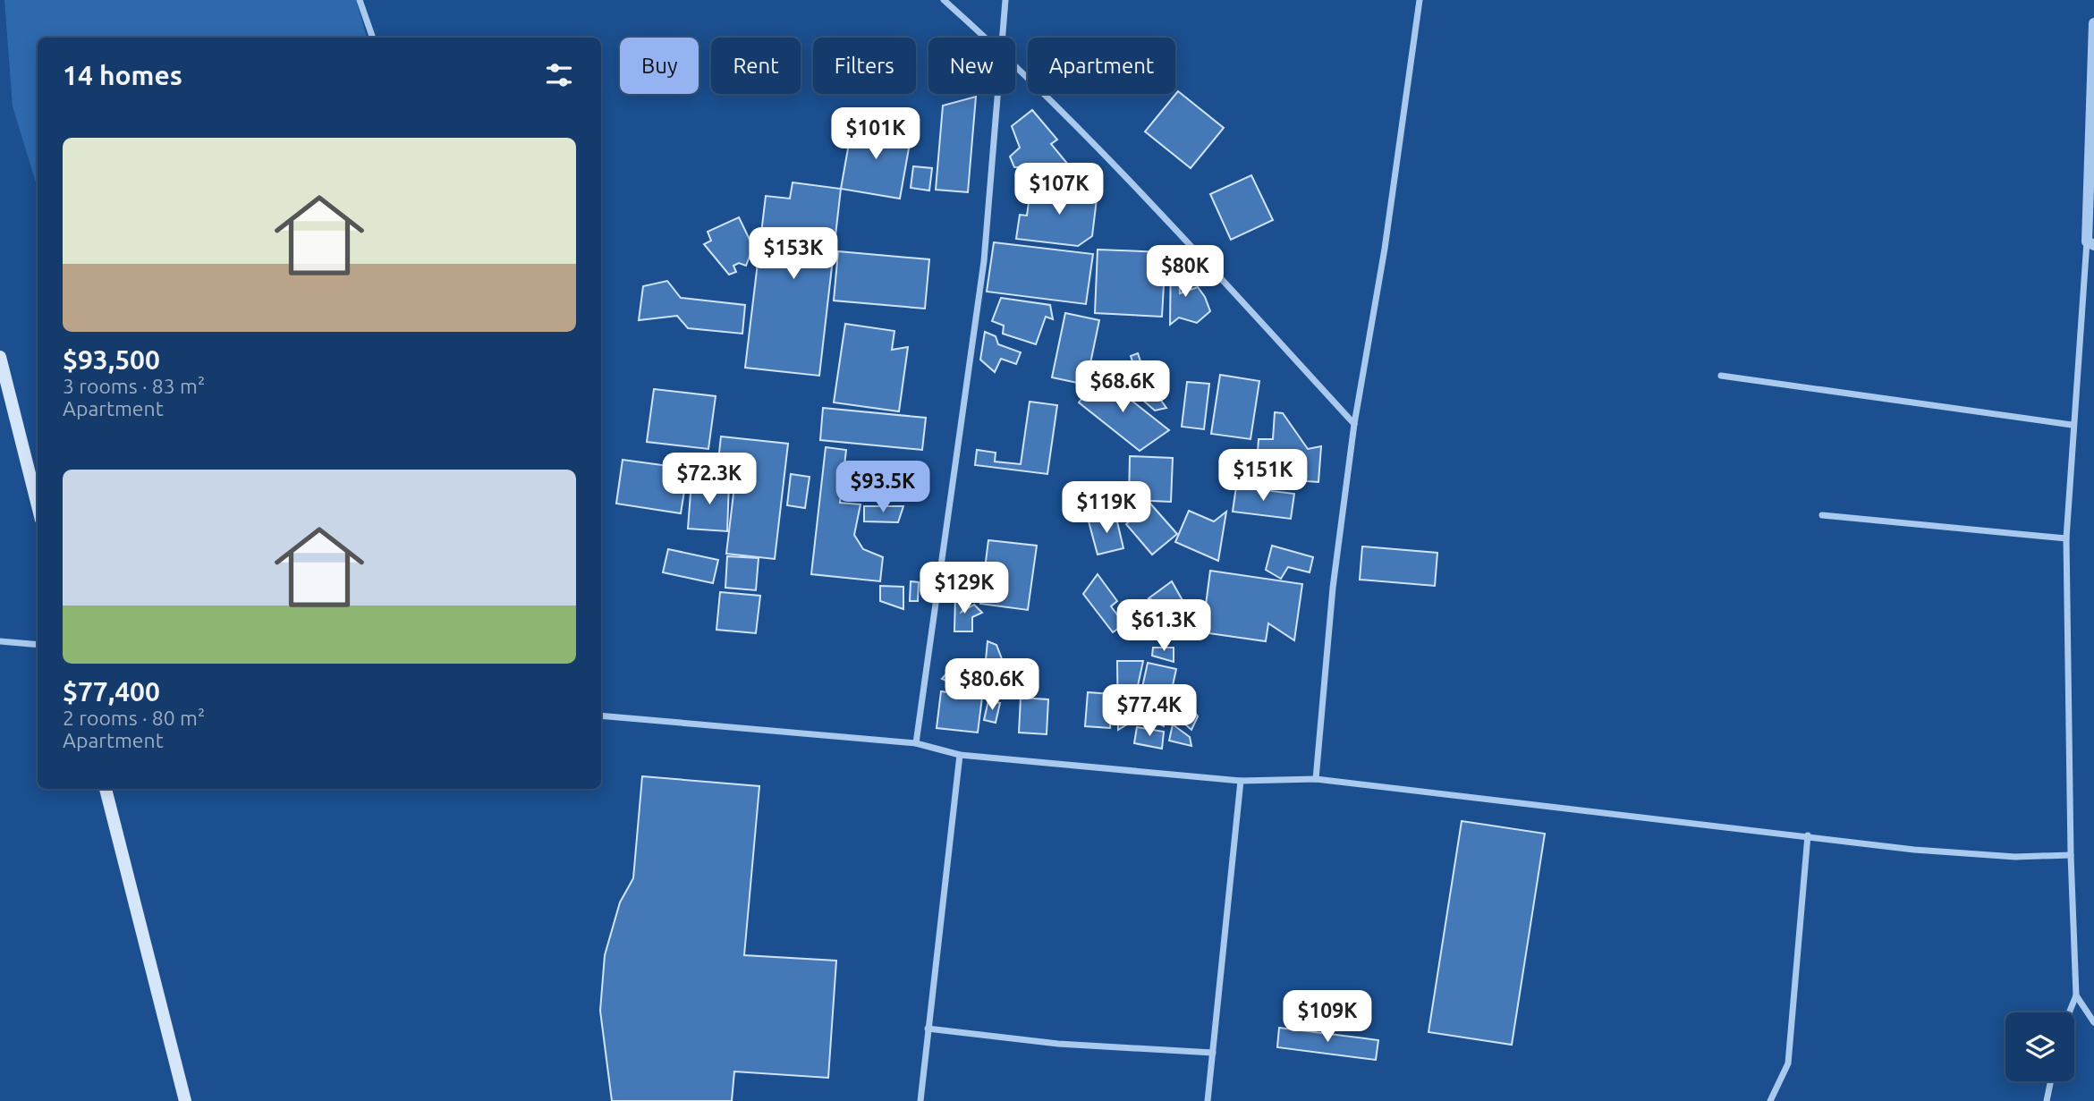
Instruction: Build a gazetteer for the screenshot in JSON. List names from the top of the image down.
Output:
{
  "page": {
    "chip": [
      "Buy",
      "Rent",
      "Filters",
      "New",
      "Apartment"
    ],
    "heading": "14 homes",
    "price": [
      "$101K",
      "$107K",
      "$153K",
      "$80K",
      "$68.6K",
      "$151K",
      "$72.3K",
      "$93.5K",
      "$119K",
      "$129K",
      "$61.3K",
      "$80.6K",
      "$77.4K",
      "$109K"
    ],
    "list": [
      {
        "name": "$93,500",
        "note": "3 rooms · 83 m² · Apartment"
      },
      {
        "name": "$77,400",
        "note": "2 rooms · 80 m² · Apartment"
      }
    ]
  }
}
